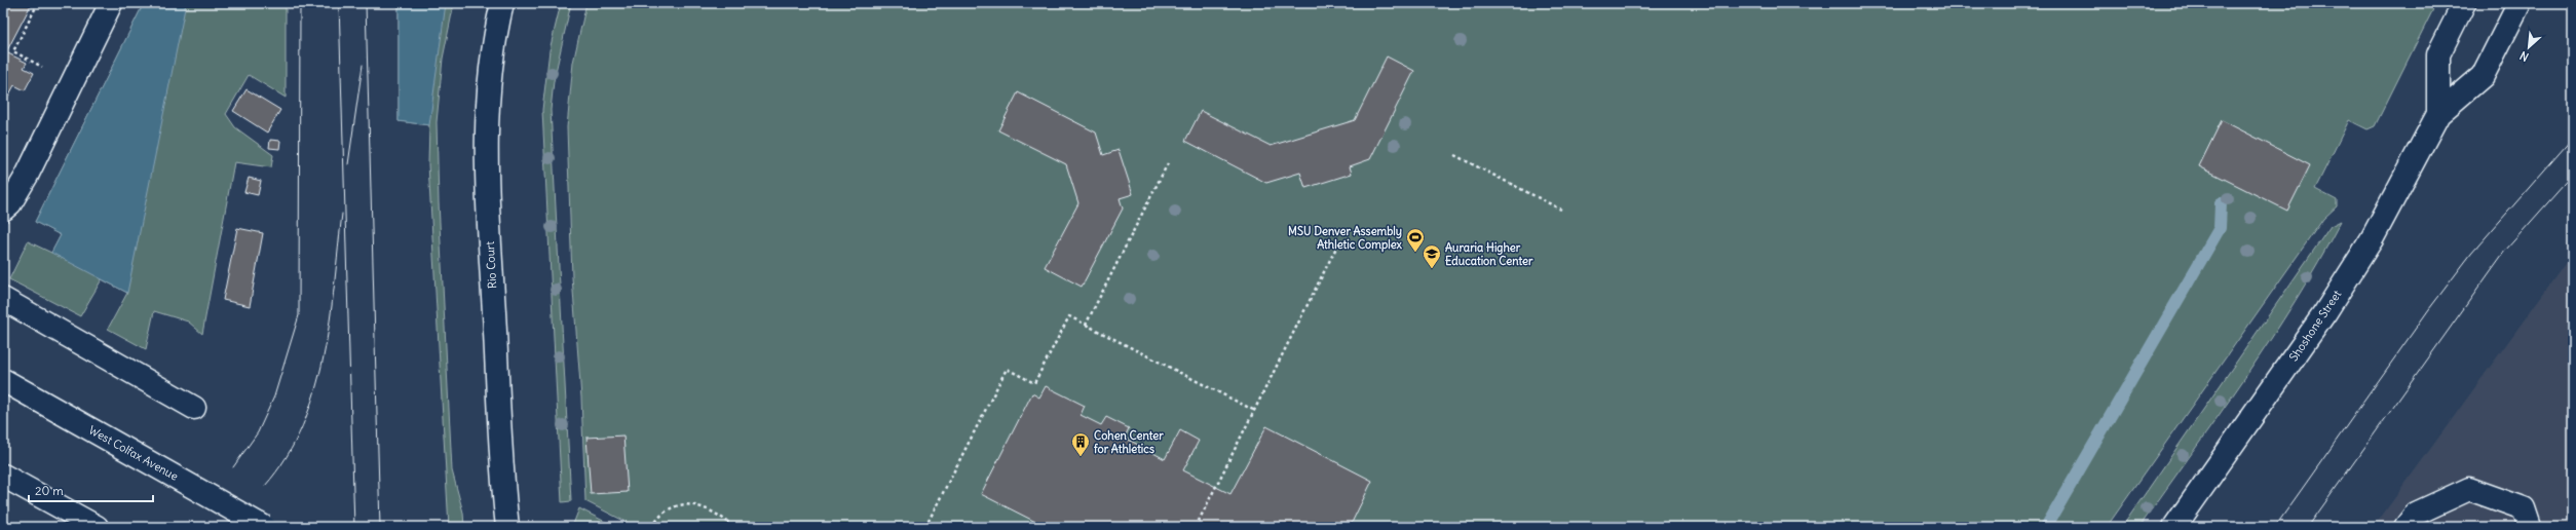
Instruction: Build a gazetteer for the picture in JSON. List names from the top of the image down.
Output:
{
  "streets": {
    "street": ["Rio Court", "Shoshone Street", "West Colfax Avenue"]
  },
  "places": {
    "sports": ["MSU Denver Assembly Athletic Complex"],
    "school or university": ["Auraria Higher Education Center"],
    "building": ["Cohen Center for Athletics"]
  },
  "scale_bar": "20 m",
  "north": "bottom left"
}
